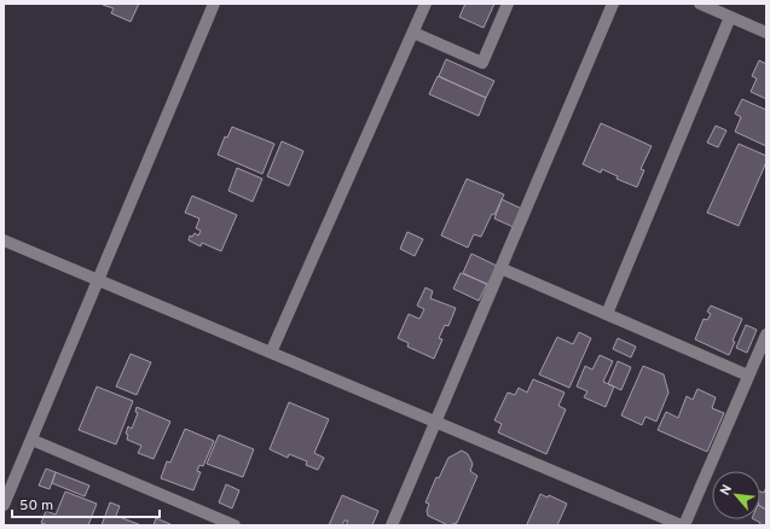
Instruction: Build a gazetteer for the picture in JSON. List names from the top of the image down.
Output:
{
  "scale_bar": "50 m",
  "north": "top left"
}
